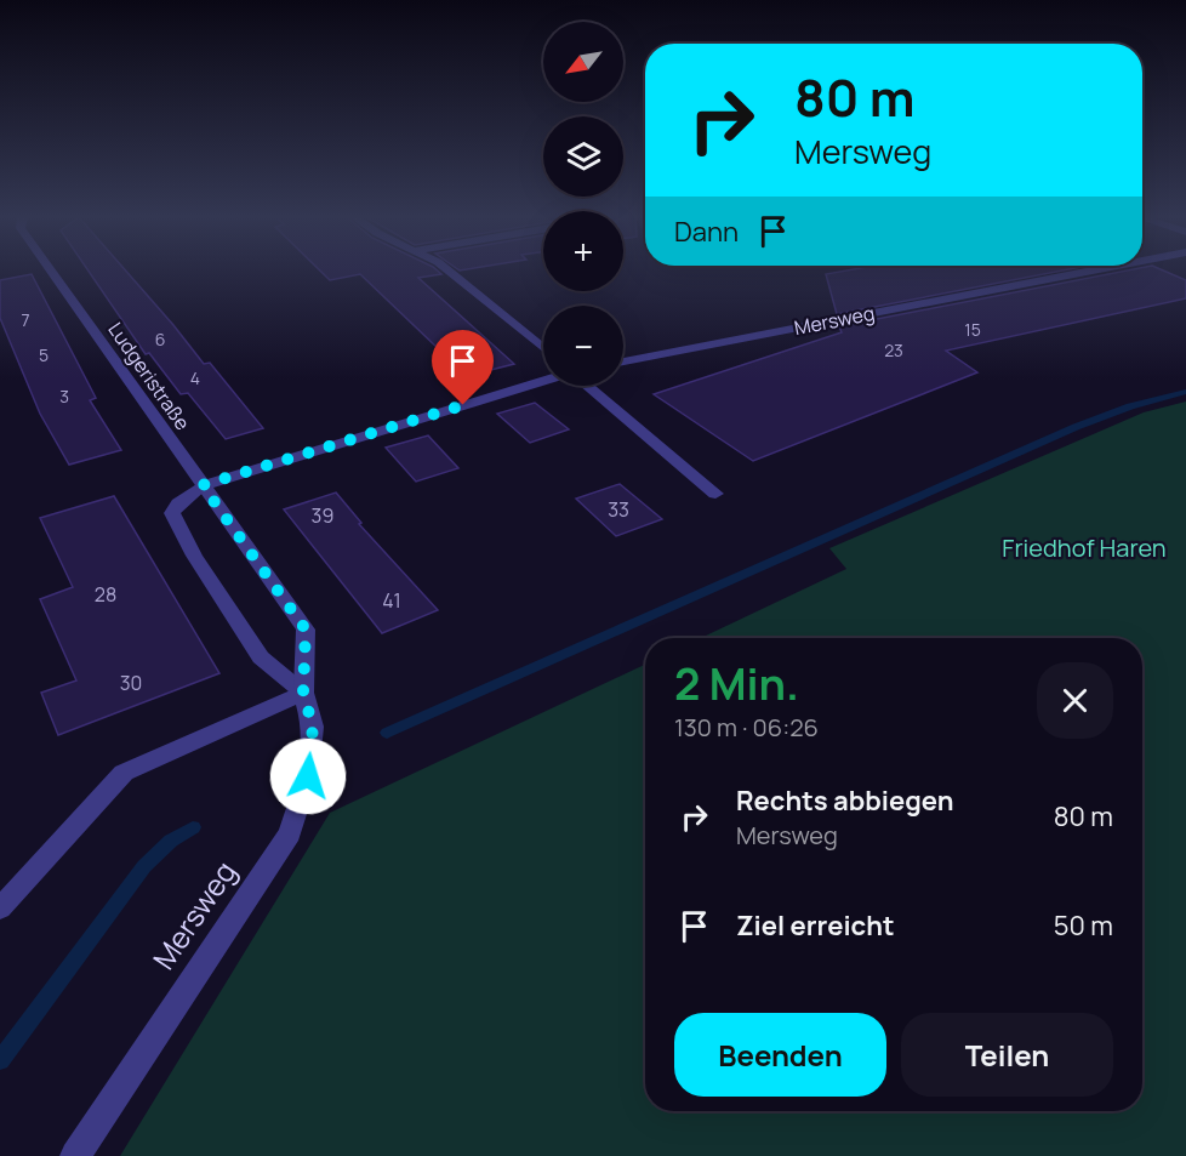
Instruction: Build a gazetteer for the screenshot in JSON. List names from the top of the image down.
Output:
{
  "streets": {
    "street": ["Mersweg", "Ludgeristraße"]
  },
  "crossings": [
    ["Mersweg", "Ludgeristraße"]
  ],
  "parks": ["Friedhof Haren"],
  "house_numbers": [
    "7",
    "15",
    "6",
    "23",
    "5",
    "4",
    "3",
    "33",
    "39",
    "28",
    "41",
    "30"
  ],
  "north": "bottom left",
  "page": {
    "map_buttons": ["+", "−"],
    "turn": ["80 m", "Mersweg"],
    "then": "Dann",
    "heading": ["2 Min.", "130 m · 06:26"],
    "list": [
      {
        "name": "Rechts abbiegen",
        "note": "Mersweg",
        "value": "80 m"
      },
      {
        "name": "Ziel erreicht",
        "value": "50 m"
      }
    ],
    "buttons": ["Beenden", "Teilen"]
  }
}
